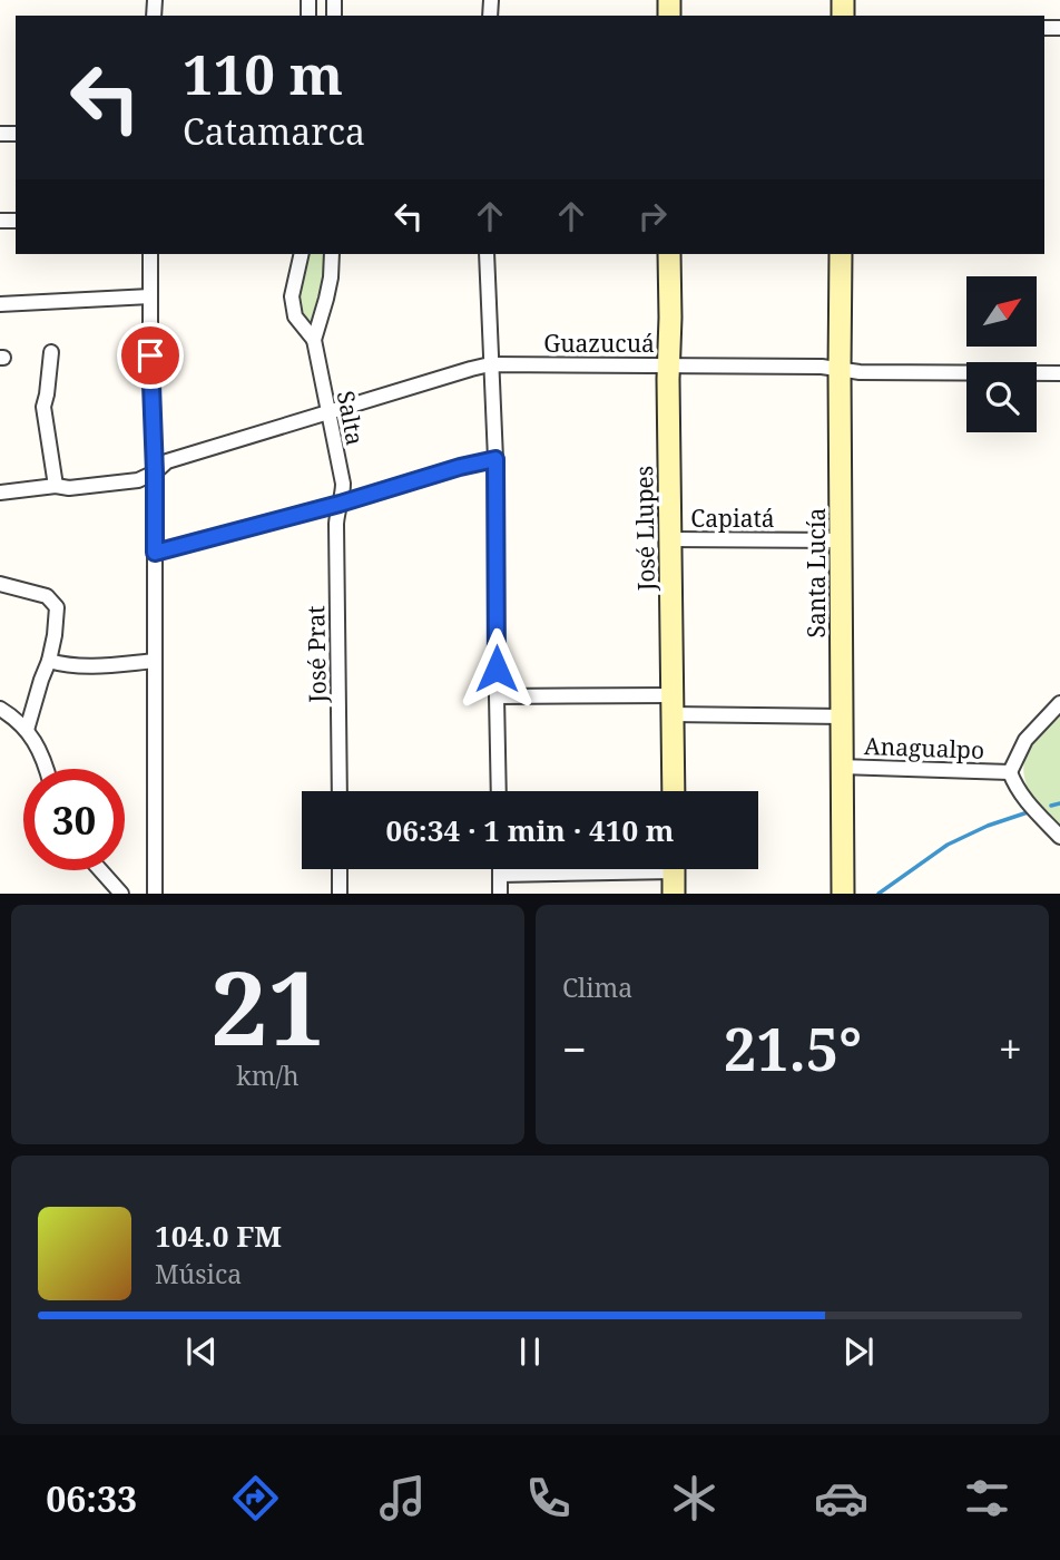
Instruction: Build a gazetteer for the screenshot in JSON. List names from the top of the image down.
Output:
{
  "streets": {
    "street": [
      "Guazucuá",
      "Salta",
      "Capiatá",
      "José Llupes",
      "Santa Lucía",
      "José Prat",
      "Anagualpo"
    ]
  },
  "crossings": [
    ["Guazucuá", "Salta"],
    ["Guazucuá", "José Llupes"],
    ["Guazucuá", "Santa Lucía"],
    ["Salta", "José Prat"],
    ["Capiatá", "José Llupes"],
    ["Capiatá", "Santa Lucía"],
    ["José Llupes", "Anagualpo"],
    ["Santa Lucía", "Anagualpo"]
  ],
  "north": "top right",
  "page": {
    "turn": ["110 m", "Catamarca"],
    "limit": "30",
    "trip": "06:34 · 1 min · 410 m",
    "tile": [
      ["21", "km/h"],
      "Clima"
    ],
    "heat": ["−", "21.5°", "+"],
    "song": ["104.0 FM", "Música"],
    "tabs": "06:33"
  }
}
